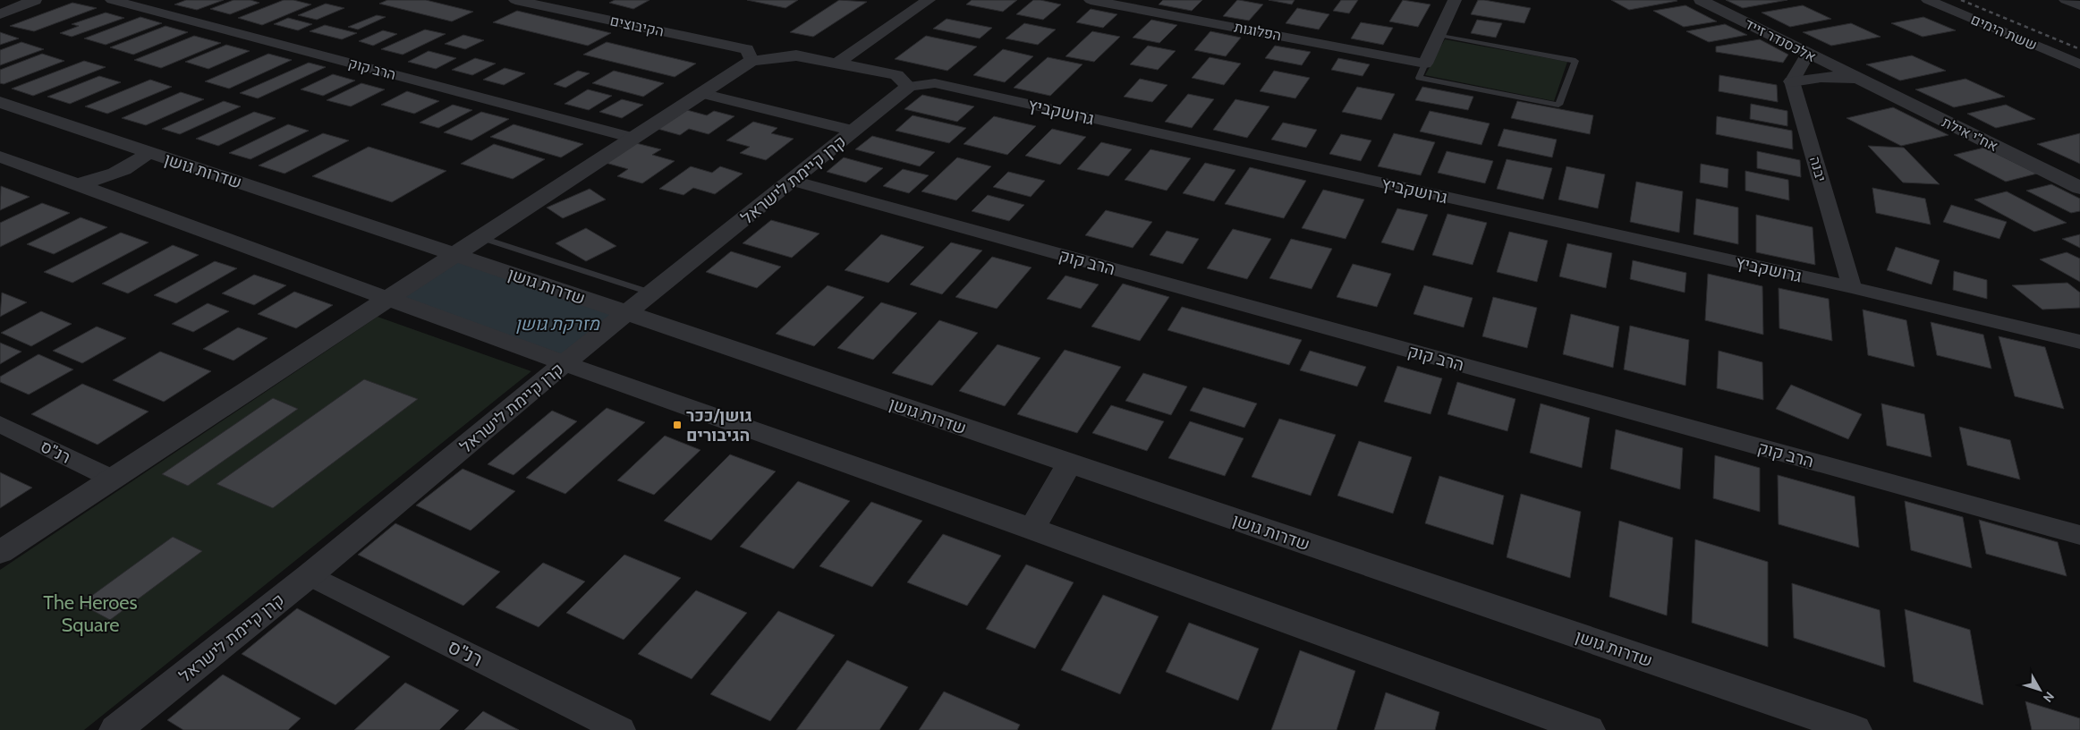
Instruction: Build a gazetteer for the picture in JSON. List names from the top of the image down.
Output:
{
  "streets": {
    "street": [
      "הקיבוצים",
      "הפלוגות",
      "ששת הימים",
      "אלכסנדר זייד",
      "הרב קוק",
      "גרושקביץ",
      "אח\"י אילת",
      "יבנה",
      "שדרות גושן",
      "קרן קיימת לישראל",
      "רנ\"ס"
    ]
  },
  "crossings": [
    ["אלכסנדר זייד", "אח\"י אילת"],
    ["הרב קוק", "קרן קיימת לישראל"],
    ["גרושקביץ", "יבנה"],
    ["גרושקביץ", "קרן קיימת לישראל"],
    ["שדרות גושן", "קרן קיימת לישראל"],
    ["קרן קיימת לישראל", "רנ\"ס"]
  ],
  "water": ["מזרקת גושן"],
  "parks": ["The Heroes Square"],
  "places": {
    "transit": ["גושן/ככר הגיבורים"]
  },
  "north": "bottom right"
}
